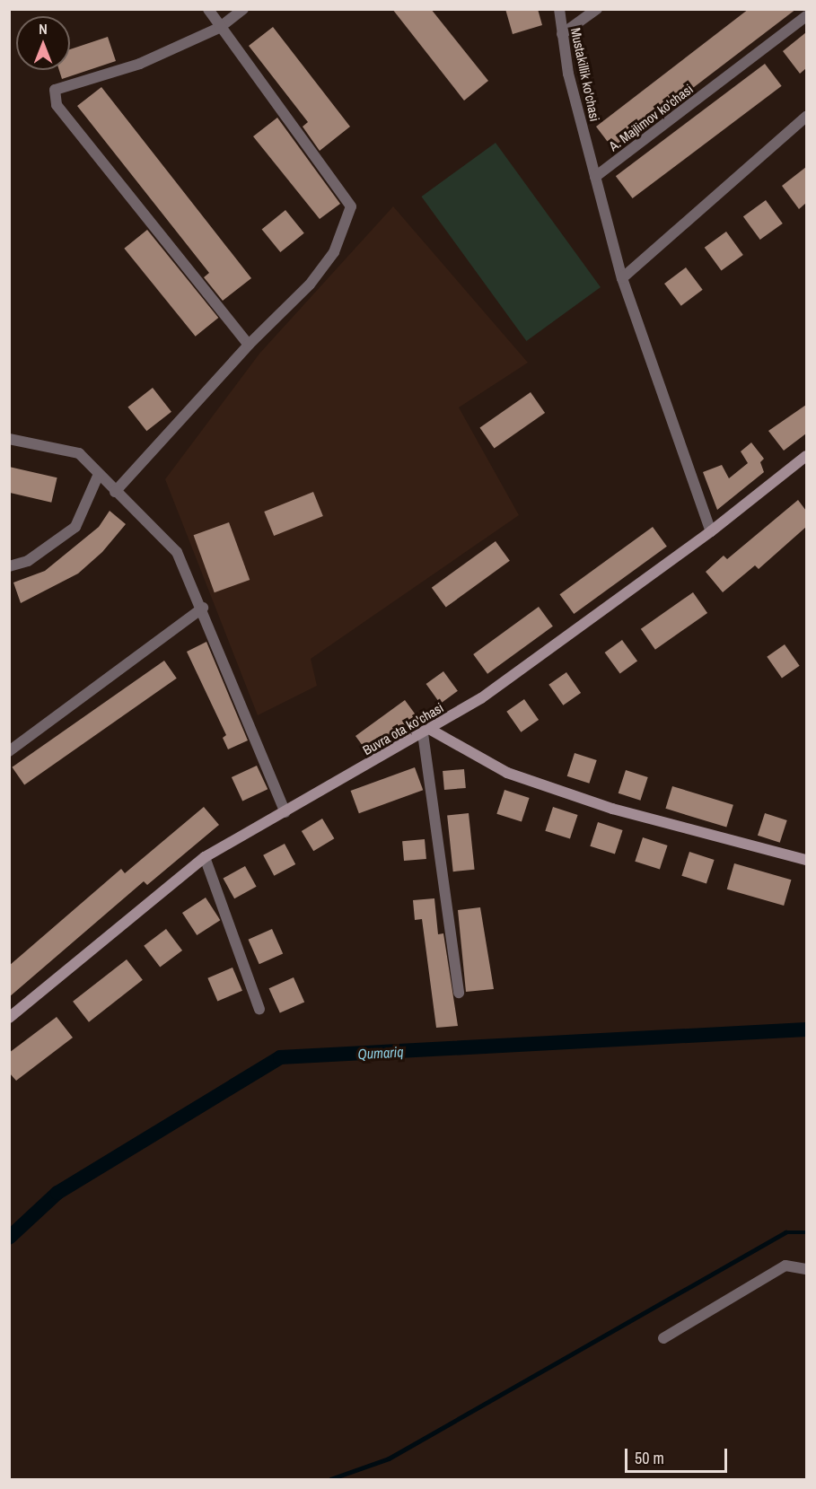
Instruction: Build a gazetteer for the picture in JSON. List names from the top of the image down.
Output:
{
  "streets": {
    "main road": ["Buvra ota ko'chasi"],
    "street": ["Mustakillik ko'chasi", "A. Majlimov ko'chasi"]
  },
  "crossings": [
    ["Mustakillik ko'chasi", "A. Majlimov ko'chasi"]
  ],
  "water": ["Qumariq"],
  "scale_bar": "50 m",
  "north": "top"
}
